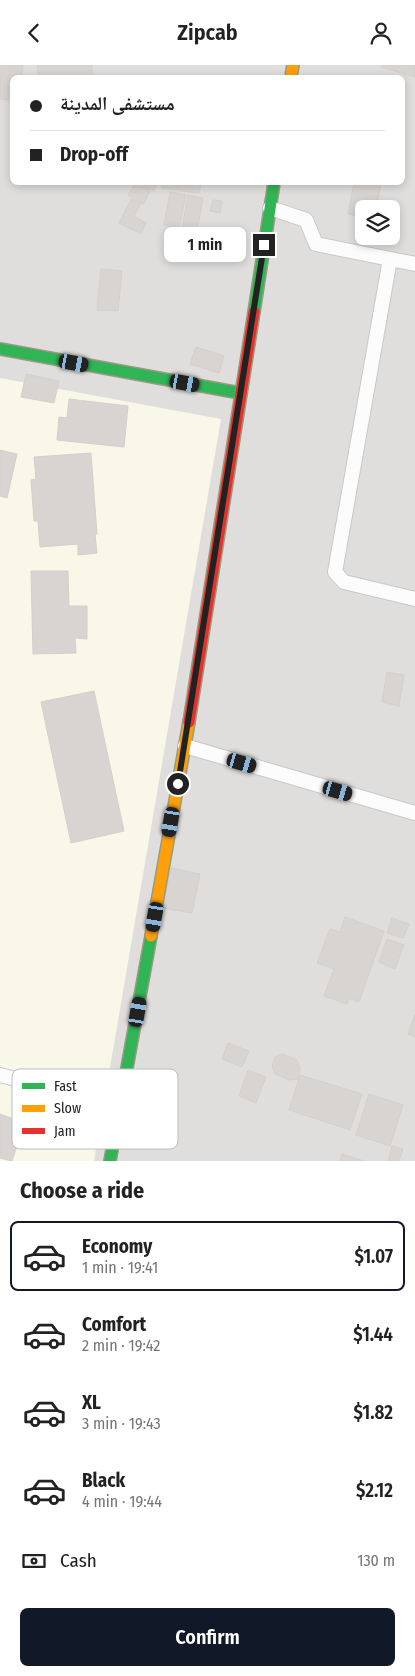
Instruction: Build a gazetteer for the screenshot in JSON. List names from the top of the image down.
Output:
{
  "legend": ["Fast", "Slow", "Jam"],
  "page": {
    "header": "Zipcab",
    "banner": ["مستشفى المدينة", "Drop-off"],
    "bubble": "1 min",
    "heading": "Choose a ride",
    "list": [
      {
        "name": "Economy",
        "note": "1 min · 19:41",
        "value": "$1.07"
      },
      {
        "name": "Comfort",
        "note": "2 min · 19:42",
        "value": "$1.44"
      },
      {
        "name": "XL",
        "note": "3 min · 19:43",
        "value": "$1.82"
      },
      {
        "name": "Black",
        "note": "4 min · 19:44",
        "value": "$2.12"
      }
    ],
    "pay": ["Cash", "130 m"],
    "buttons": "Confirm"
  }
}
